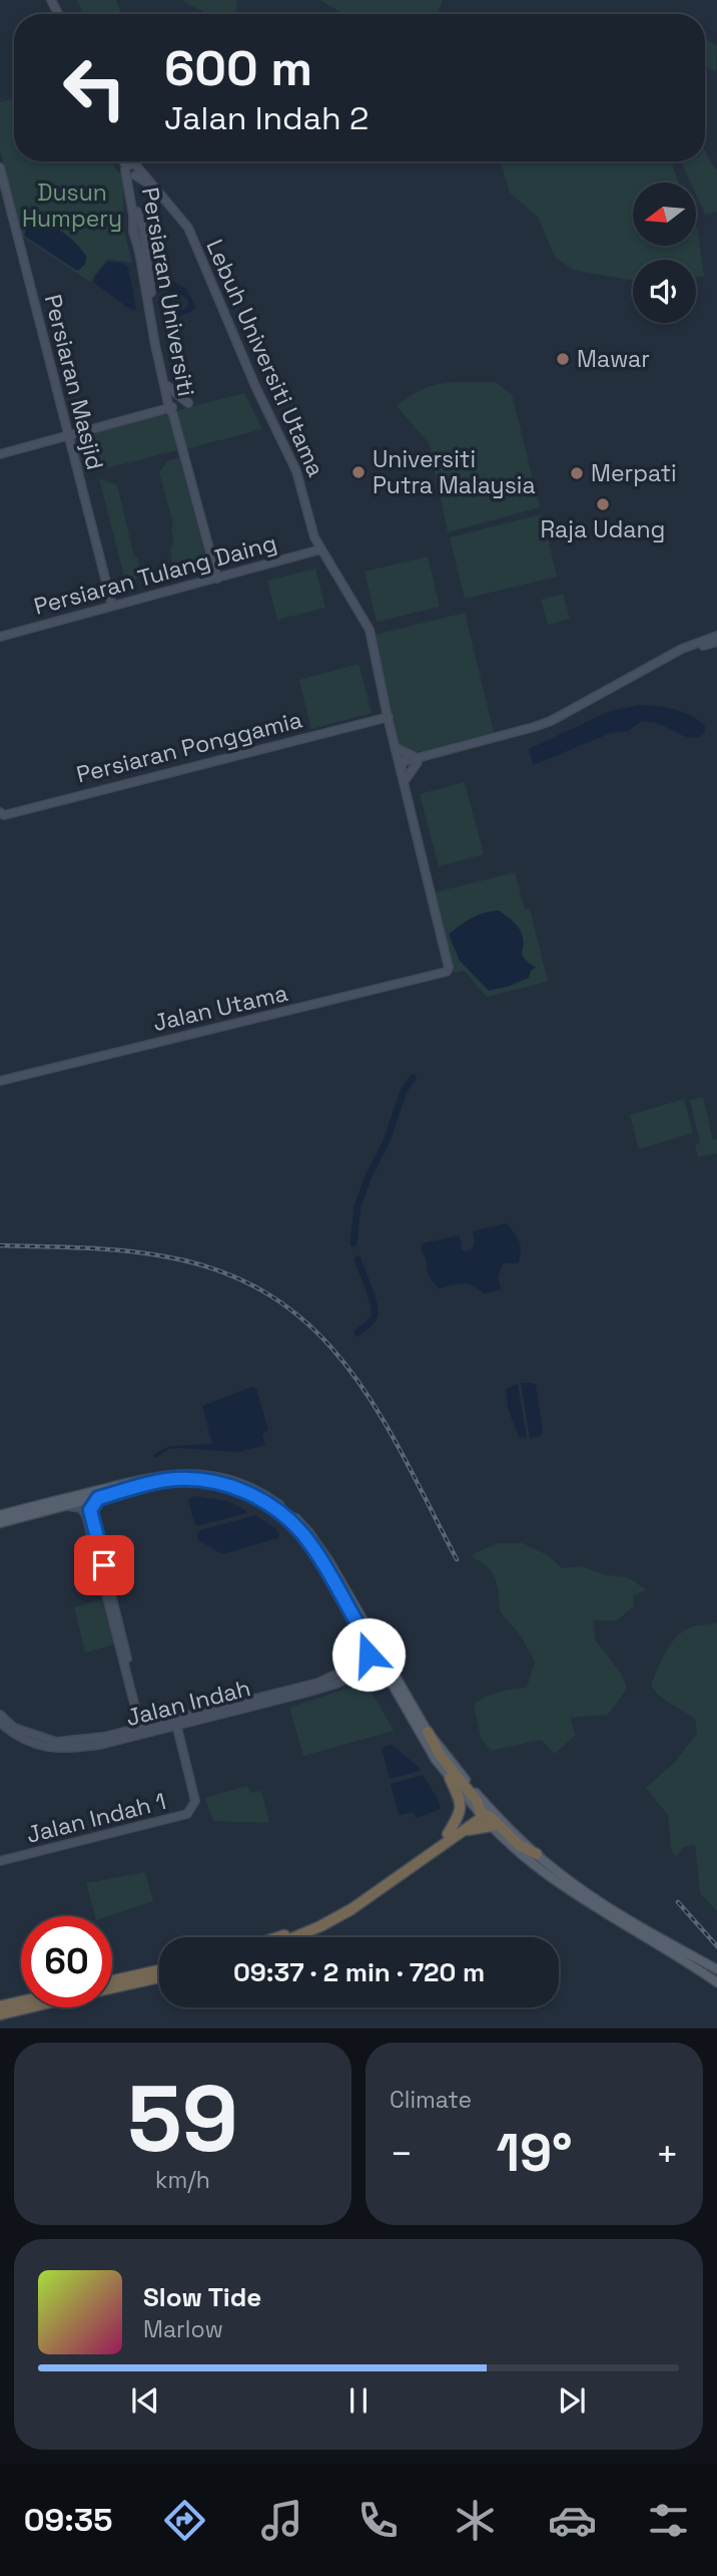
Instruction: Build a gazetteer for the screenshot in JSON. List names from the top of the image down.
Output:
{
  "streets": {
    "street": [
      "Persiaran Universiti",
      "Lebuh Universiti Utama",
      "Persiaran Masjid",
      "Persiaran Tulang Daing",
      "Persiaran Ponggamia",
      "Jalan Utama",
      "Jalan Indah",
      "Jalan Indah 1"
    ]
  },
  "crossings": [
    ["Persiaran Universiti", "Lebuh Universiti Utama"],
    ["Persiaran Universiti", "Persiaran Tulang Daing"],
    ["Lebuh Universiti Utama", "Persiaran Tulang Daing"],
    ["Lebuh Universiti Utama", "Persiaran Ponggamia"],
    ["Lebuh Universiti Utama", "Jalan Utama"],
    ["Persiaran Masjid", "Persiaran Tulang Daing"],
    ["Jalan Indah", "Jalan Indah 1"]
  ],
  "parks": ["Dusun Humpery"],
  "places": [
    "Mawar",
    "Universiti Putra Malaysia",
    "Merpati",
    "Raja Udang"
  ],
  "north": "left",
  "page": {
    "turn": ["600 m", "Jalan Indah 2"],
    "limit": "60",
    "trip": "09:37 · 2 min · 720 m",
    "tile": [
      ["59", "km/h"],
      "Climate"
    ],
    "heat": ["−", "19°", "+"],
    "song": ["Slow Tide", "Marlow"],
    "tabs": "09:35"
  }
}
